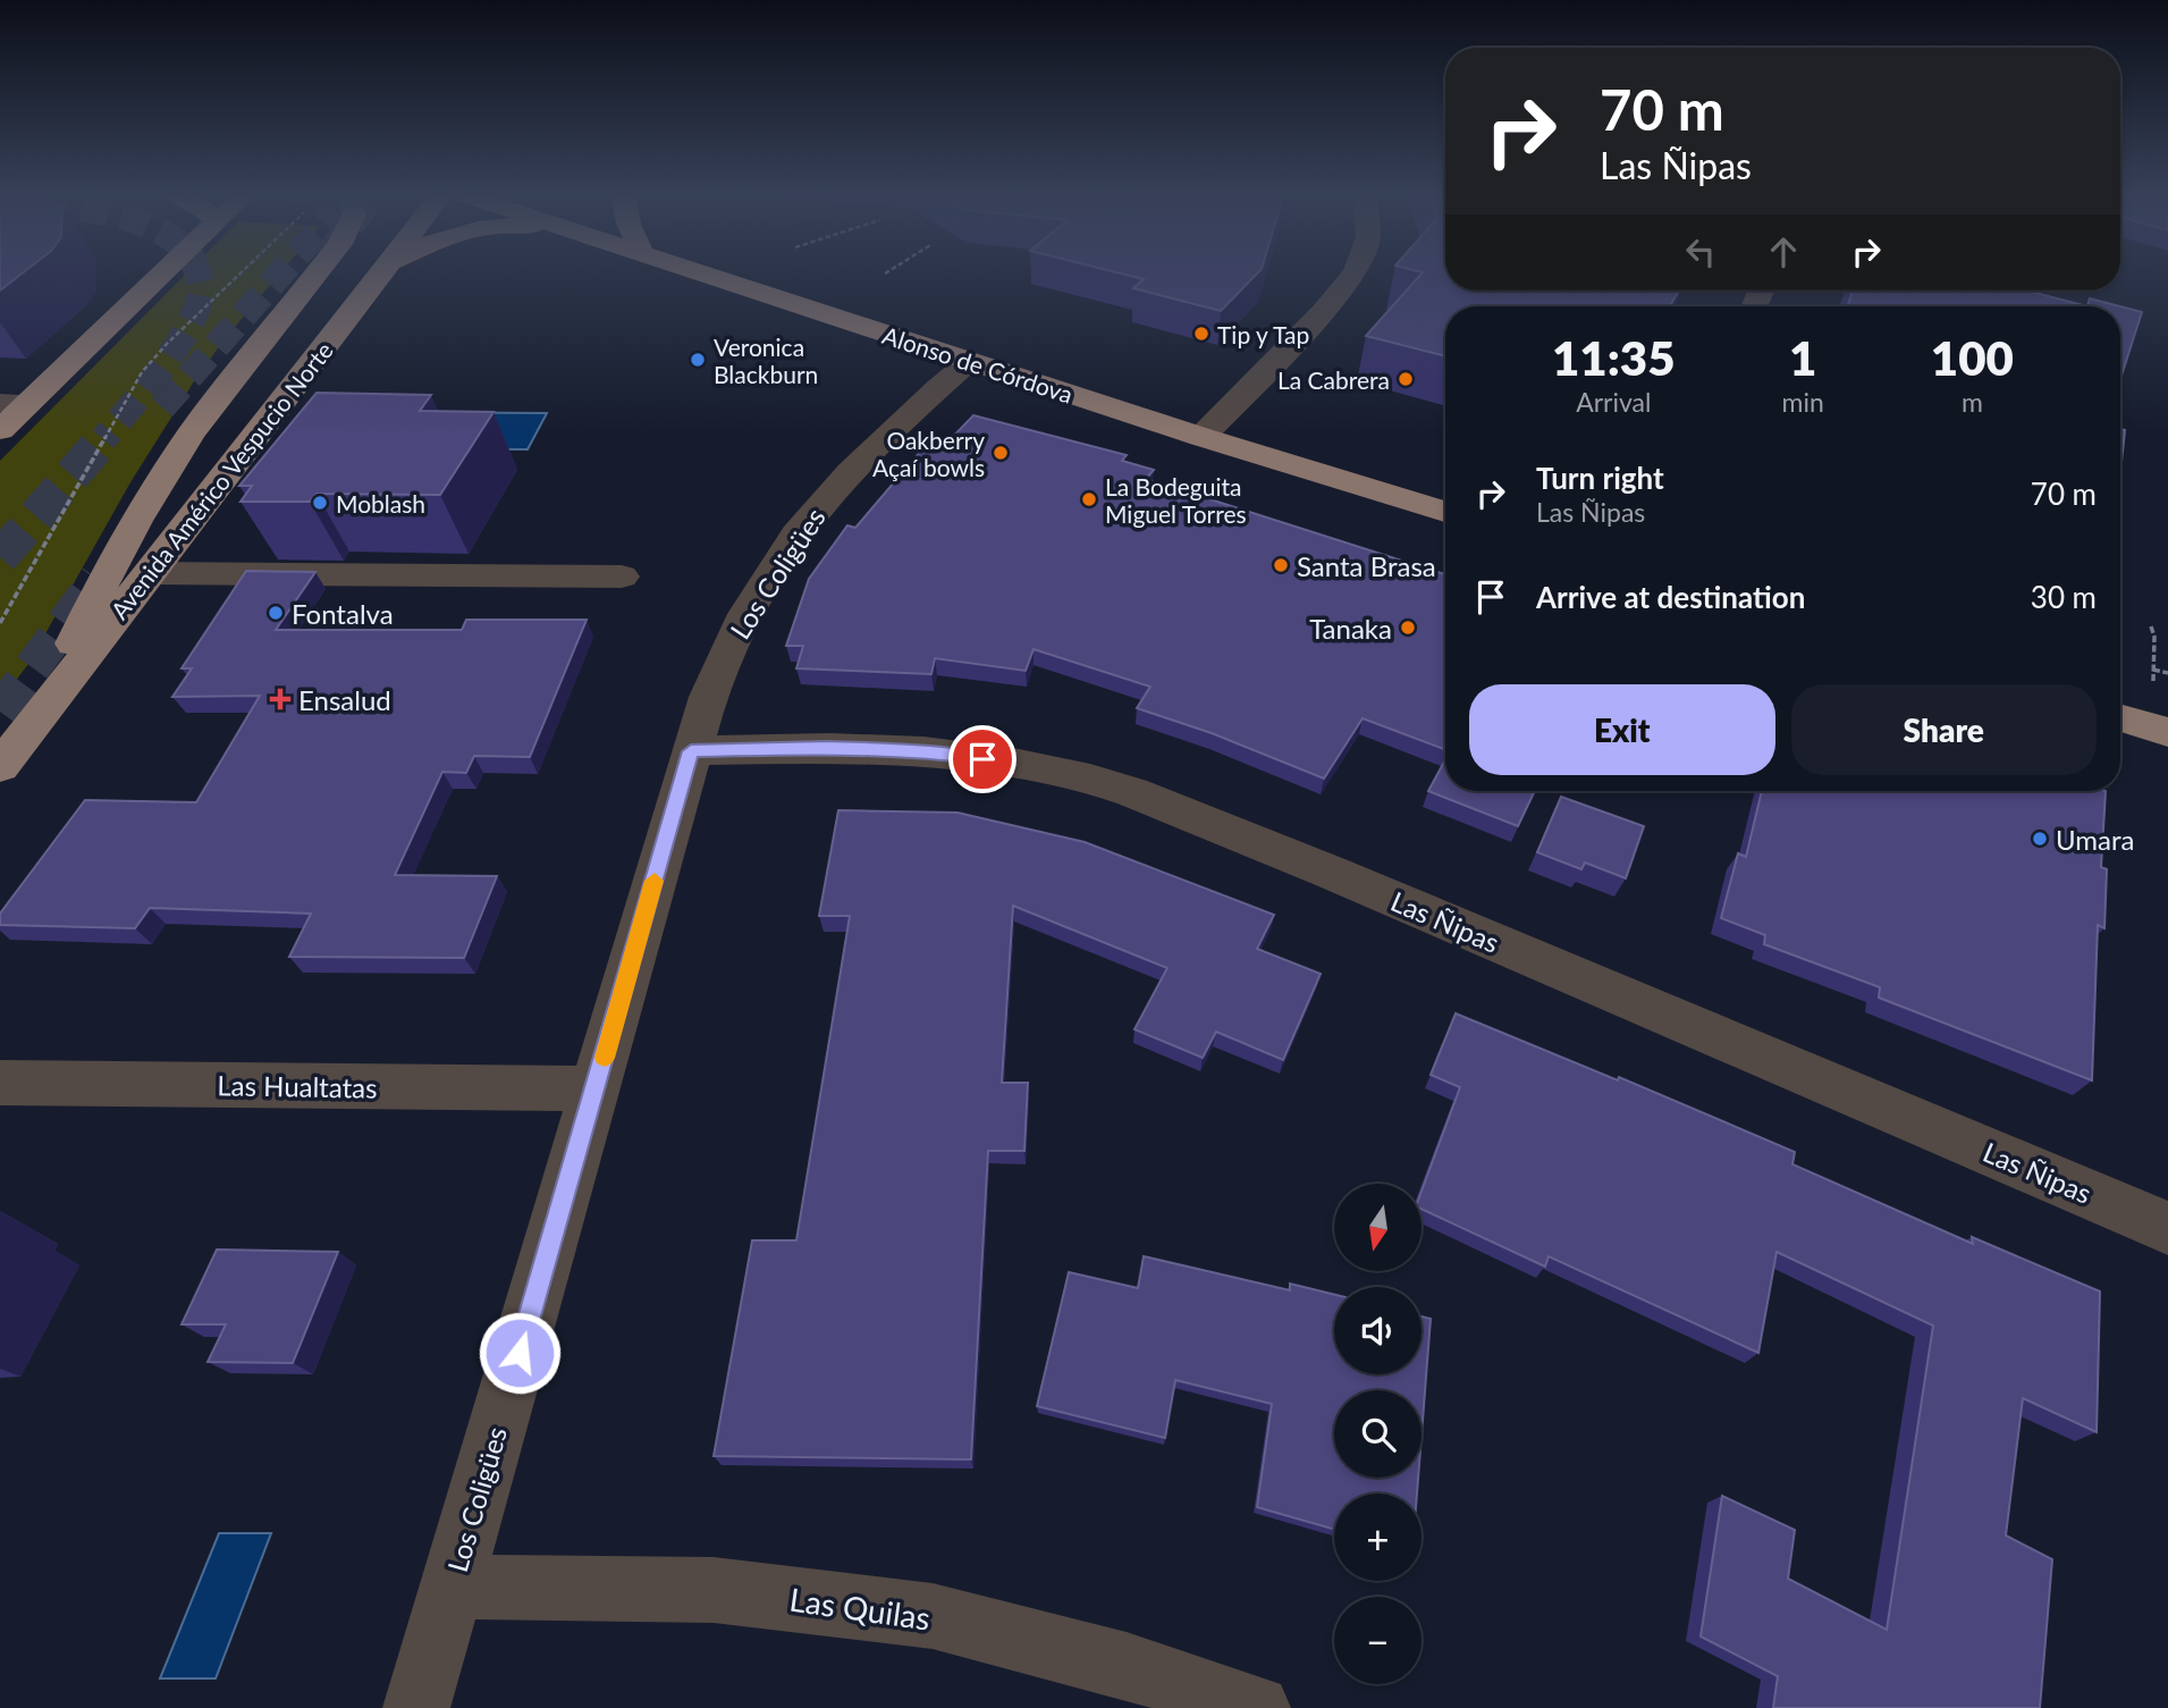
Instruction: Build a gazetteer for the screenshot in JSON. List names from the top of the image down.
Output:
{
  "streets": {
    "main road": ["Alonso de Córdova", "Avenida Américo Vespucio Norte"],
    "street": [
      "Los Coligües",
      "Las Ñipas",
      "Las Hualtatas",
      "Las Quilas"
    ]
  },
  "crossings": [
    ["Alonso de Córdova", "Los Coligües"],
    ["Los Coligües", "Las Ñipas"],
    ["Los Coligües", "Las Hualtatas"],
    ["Los Coligües", "Las Quilas"]
  ],
  "places": {
    "other": [
      "Tip y Tap",
      "Veronica Blackburn",
      "La Cabrera",
      "Oakberry Açaí bowls",
      "La Bodeguita Miguel Torres",
      "Moblash",
      "Santa Brasa",
      "Fontalva",
      "Tanaka",
      "Umara"
    ],
    "health": ["Ensalud"]
  },
  "north": "bottom",
  "page": {
    "turn": ["70 m", "Las Ñipas"],
    "eta": [
      "11:35",
      "Arrival",
      "1",
      "min",
      "100",
      "m"
    ],
    "list": [
      {
        "name": "Turn right",
        "note": "Las Ñipas",
        "value": "70 m"
      },
      {
        "name": "Arrive at destination",
        "value": "30 m"
      }
    ],
    "buttons": ["Exit", "Share"],
    "map_buttons": ["+", "−"]
  }
}
